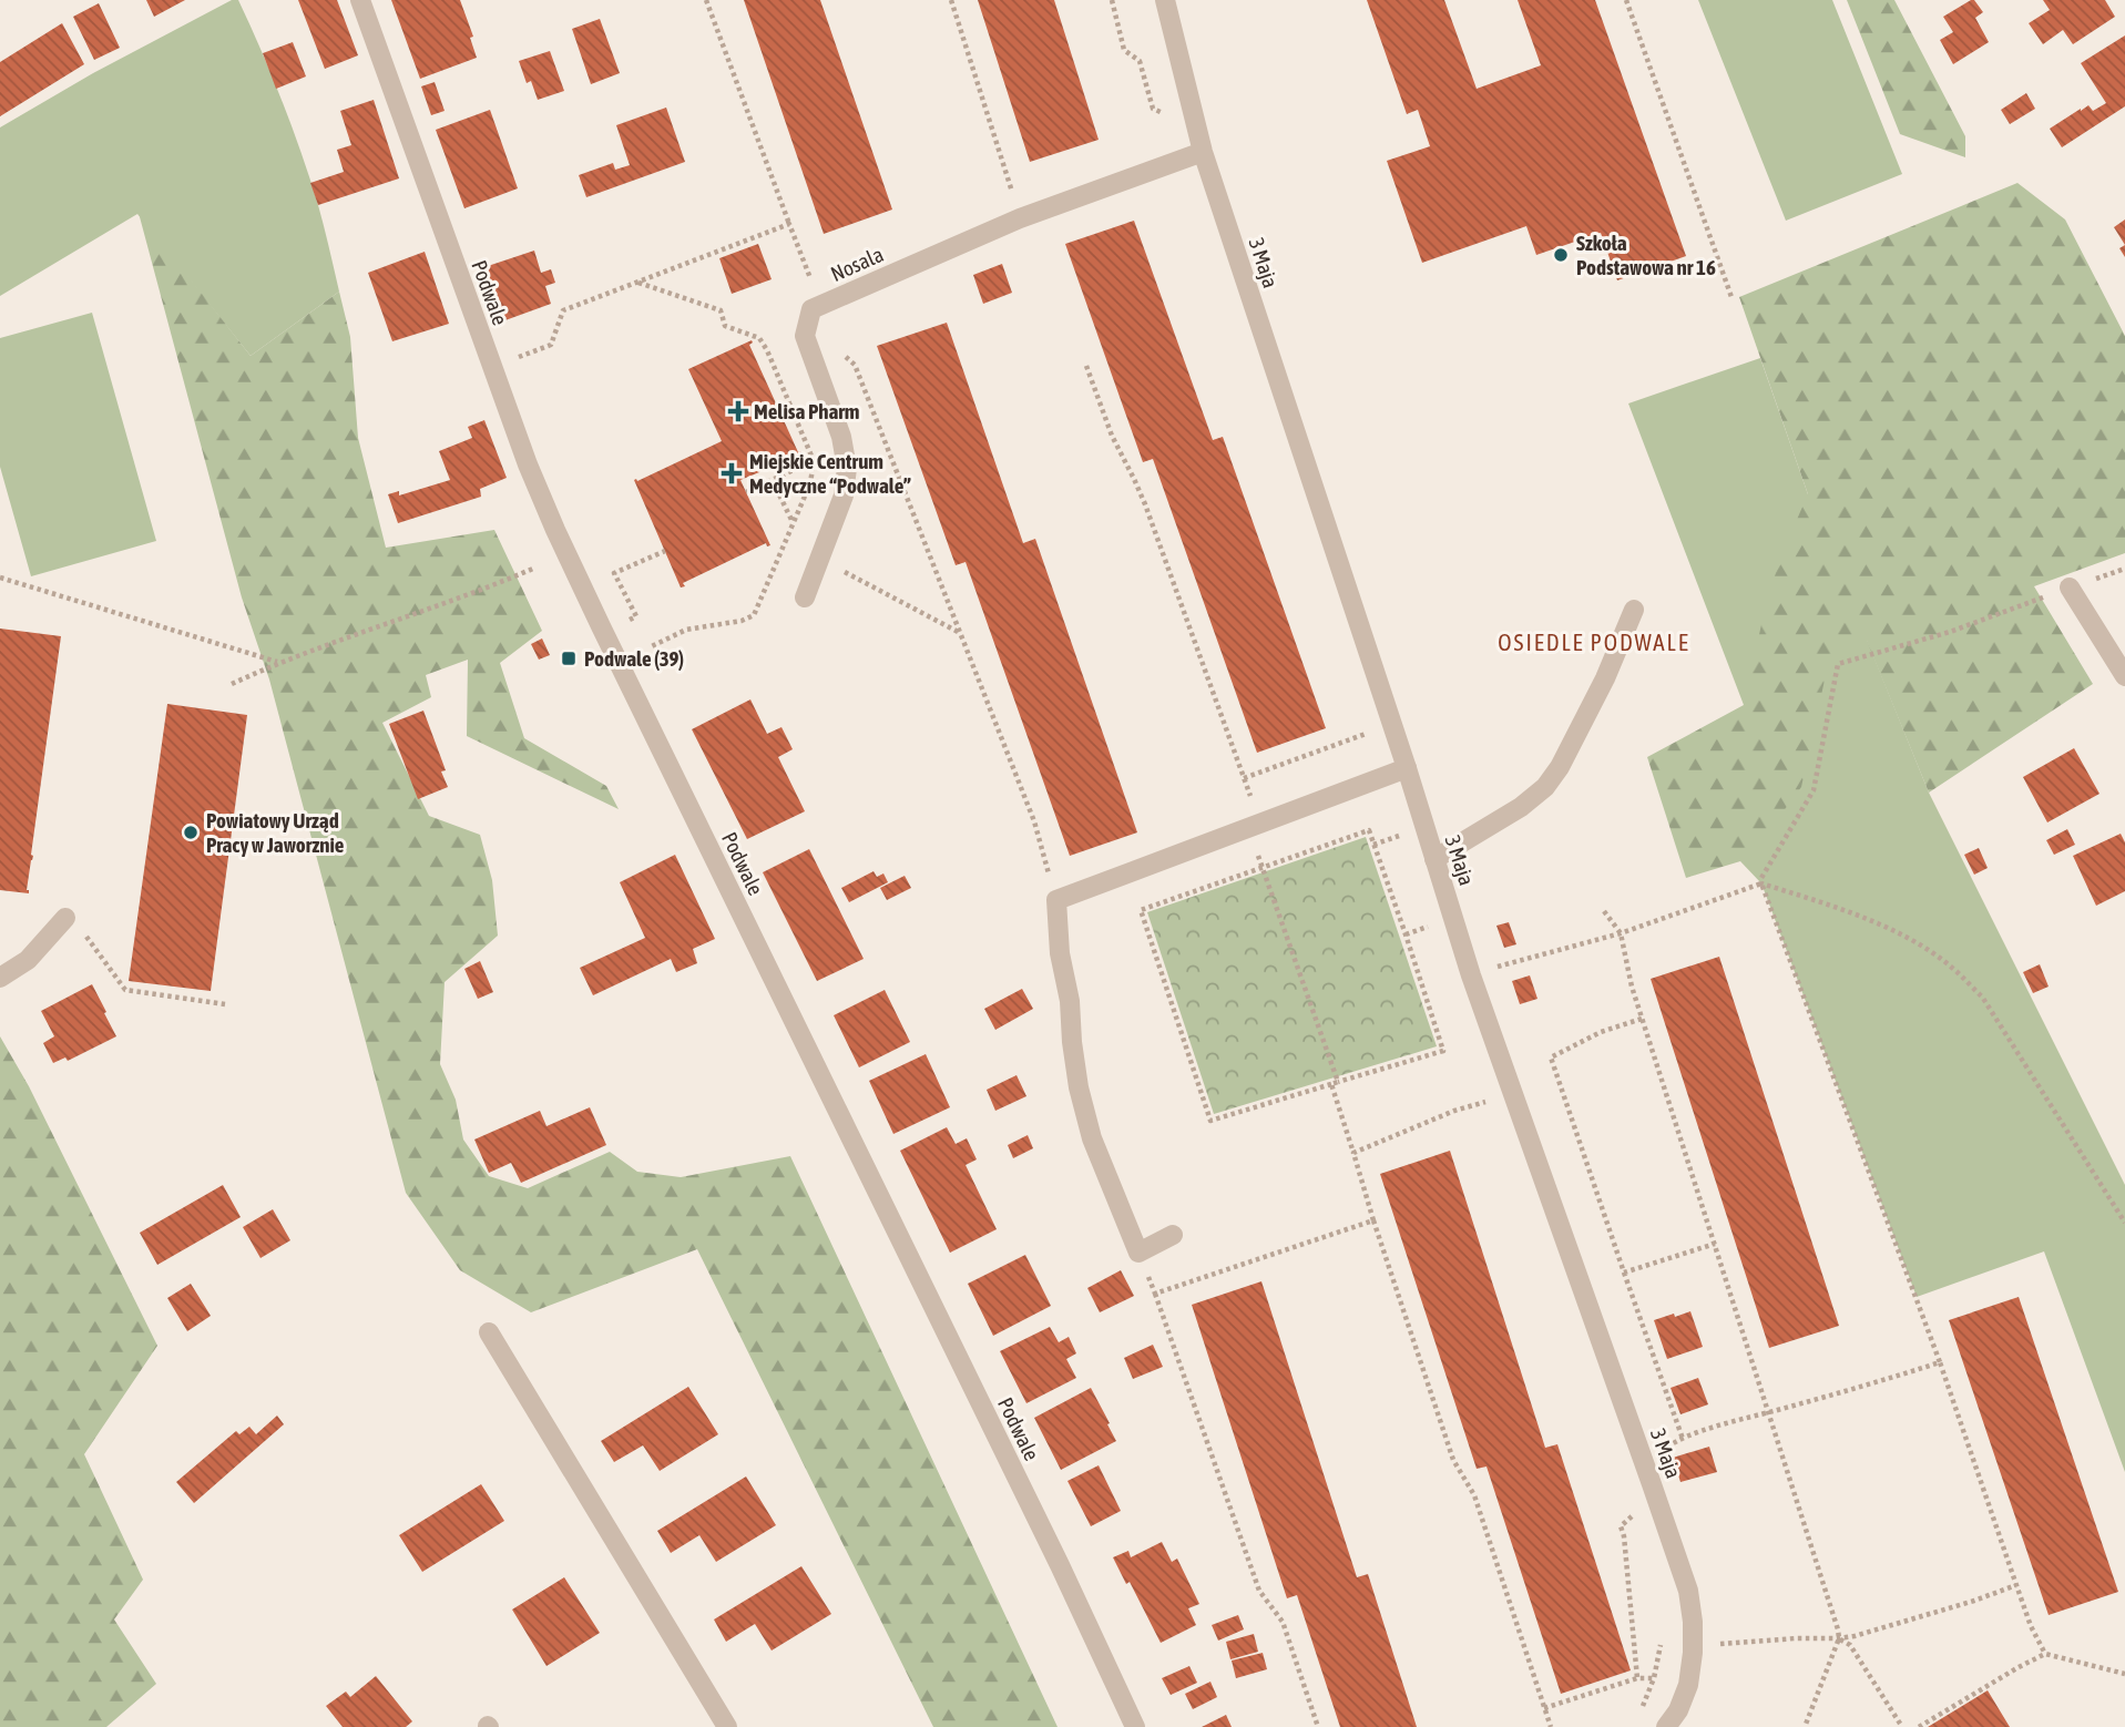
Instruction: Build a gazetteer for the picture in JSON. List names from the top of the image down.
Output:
{
  "streets": {
    "street": ["3 Maja", "Nosala", "Podwale"]
  },
  "crossings": [
    ["3 Maja", "Nosala"]
  ],
  "districts": ["OSIEDLE PODWALE"],
  "places": {
    "other": ["Szkoła Podstawowa nr 16", "Powiatowy Urząd Pracy w Jaworznie"],
    "health": ["Melisa Pharm", "Miejskie Centrum Medyczne “Podwale”"],
    "transit": ["Podwale (39)"]
  }
}
